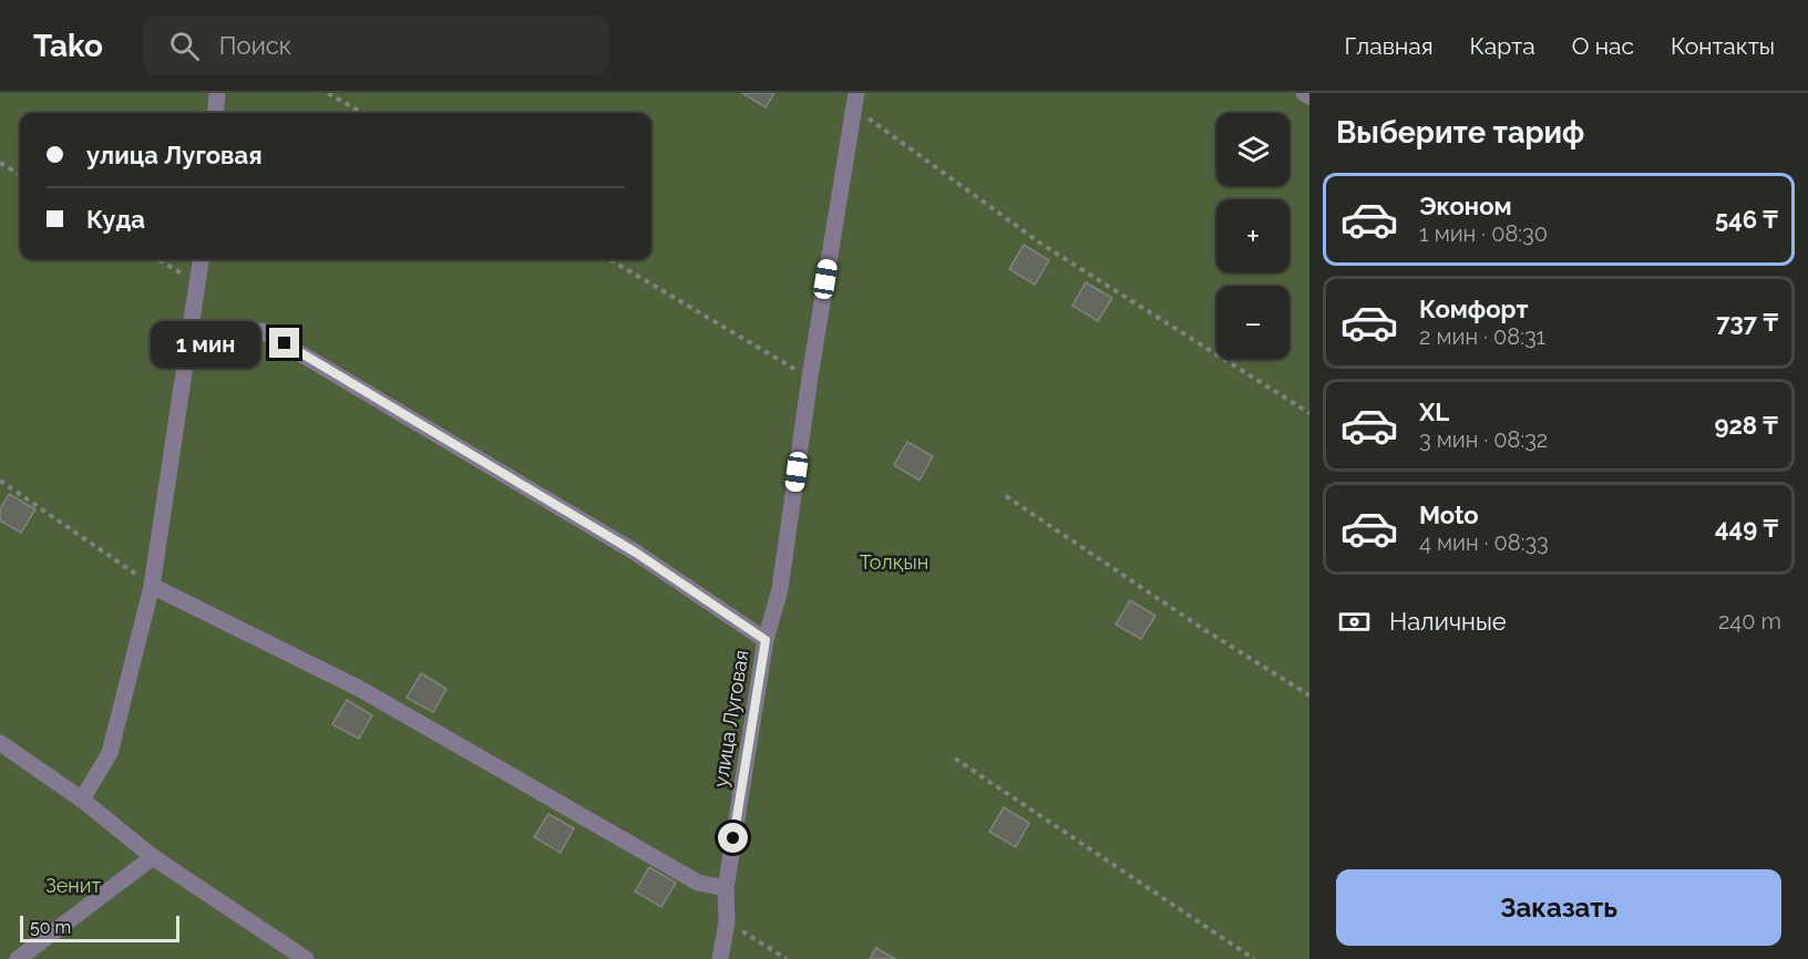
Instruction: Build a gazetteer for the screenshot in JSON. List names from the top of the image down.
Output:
{
  "streets": {
    "street": ["улица Луговая"]
  },
  "parks": ["Толқын", "Зенит"],
  "scale_bar": "50 m",
  "page": {
    "header": "Tako",
    "search": "Поиск",
    "nav": [
      "Главная",
      "Карта",
      "О нас",
      "Контакты"
    ],
    "heading": "Выберите тариф",
    "map_buttons": ["+", "−"],
    "banner": ["улица Луговая", "Куда"],
    "list": [
      {
        "name": "Эконом",
        "note": "1 мин · 08:30",
        "value": "546 ₸"
      },
      {
        "name": "Комфорт",
        "note": "2 мин · 08:31",
        "value": "737 ₸"
      },
      {
        "name": "XL",
        "note": "3 мин · 08:32",
        "value": "928 ₸"
      },
      {
        "name": "Moto",
        "note": "4 мин · 08:33",
        "value": "449 ₸"
      }
    ],
    "bubble": "1 мин",
    "pay": ["Наличные", "240 m"],
    "buttons": "Заказать",
    "scale": "50 m"
  }
}
